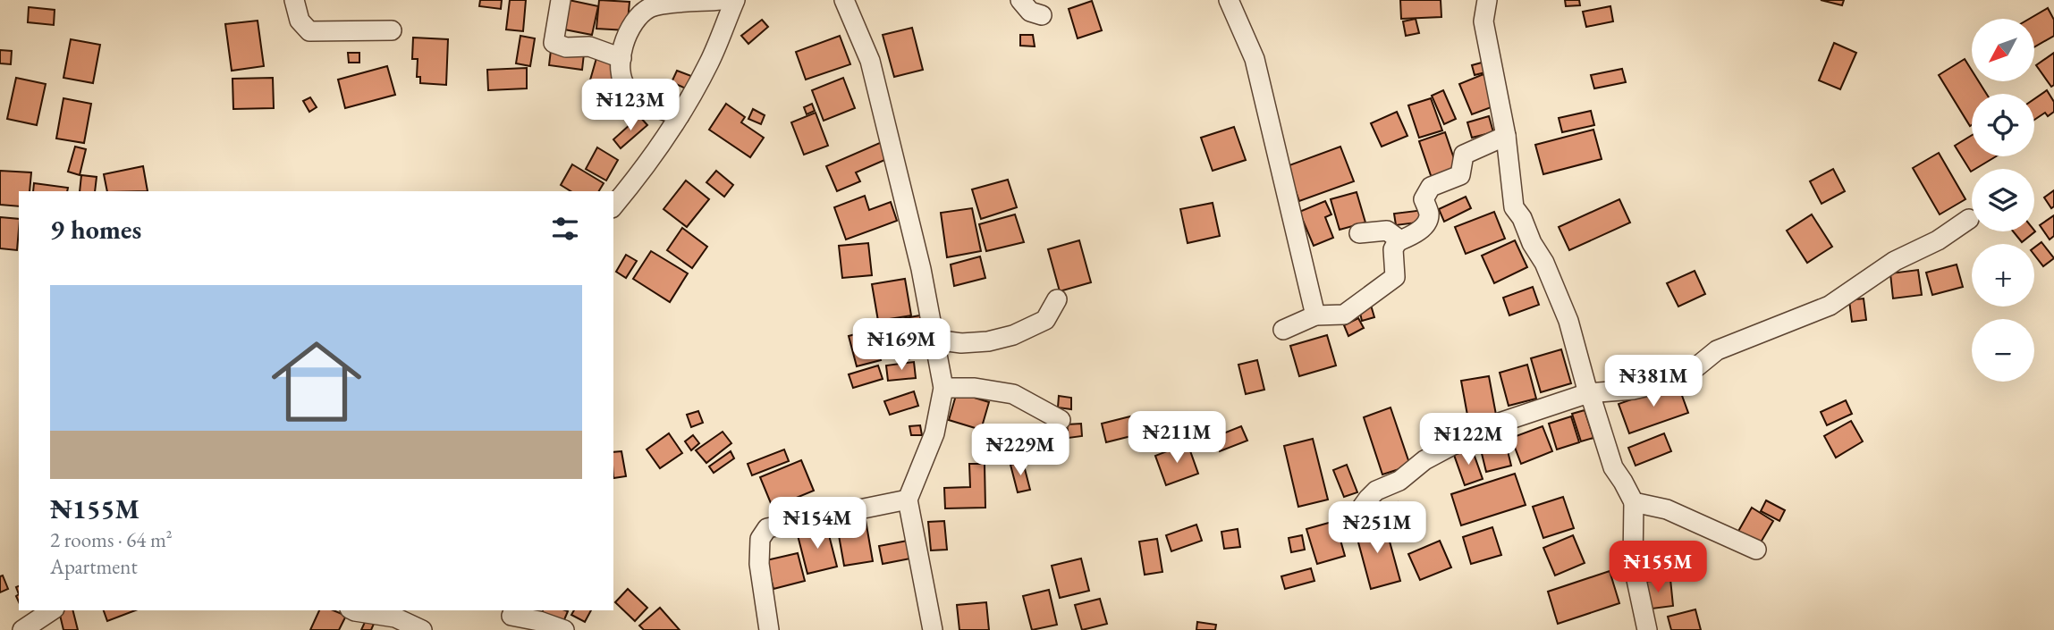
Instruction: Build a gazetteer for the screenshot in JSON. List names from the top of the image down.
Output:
{
  "north": "bottom left",
  "page": {
    "map_buttons": ["+", "−"],
    "price": [
      "₦123M",
      "₦169M",
      "₦381M",
      "₦211M",
      "₦122M",
      "₦229M",
      "₦154M",
      "₦251M",
      "₦155M"
    ],
    "heading": "9 homes",
    "list": [
      {
        "name": "₦155M",
        "note": "2 rooms · 64 m² · Apartment"
      }
    ]
  }
}
